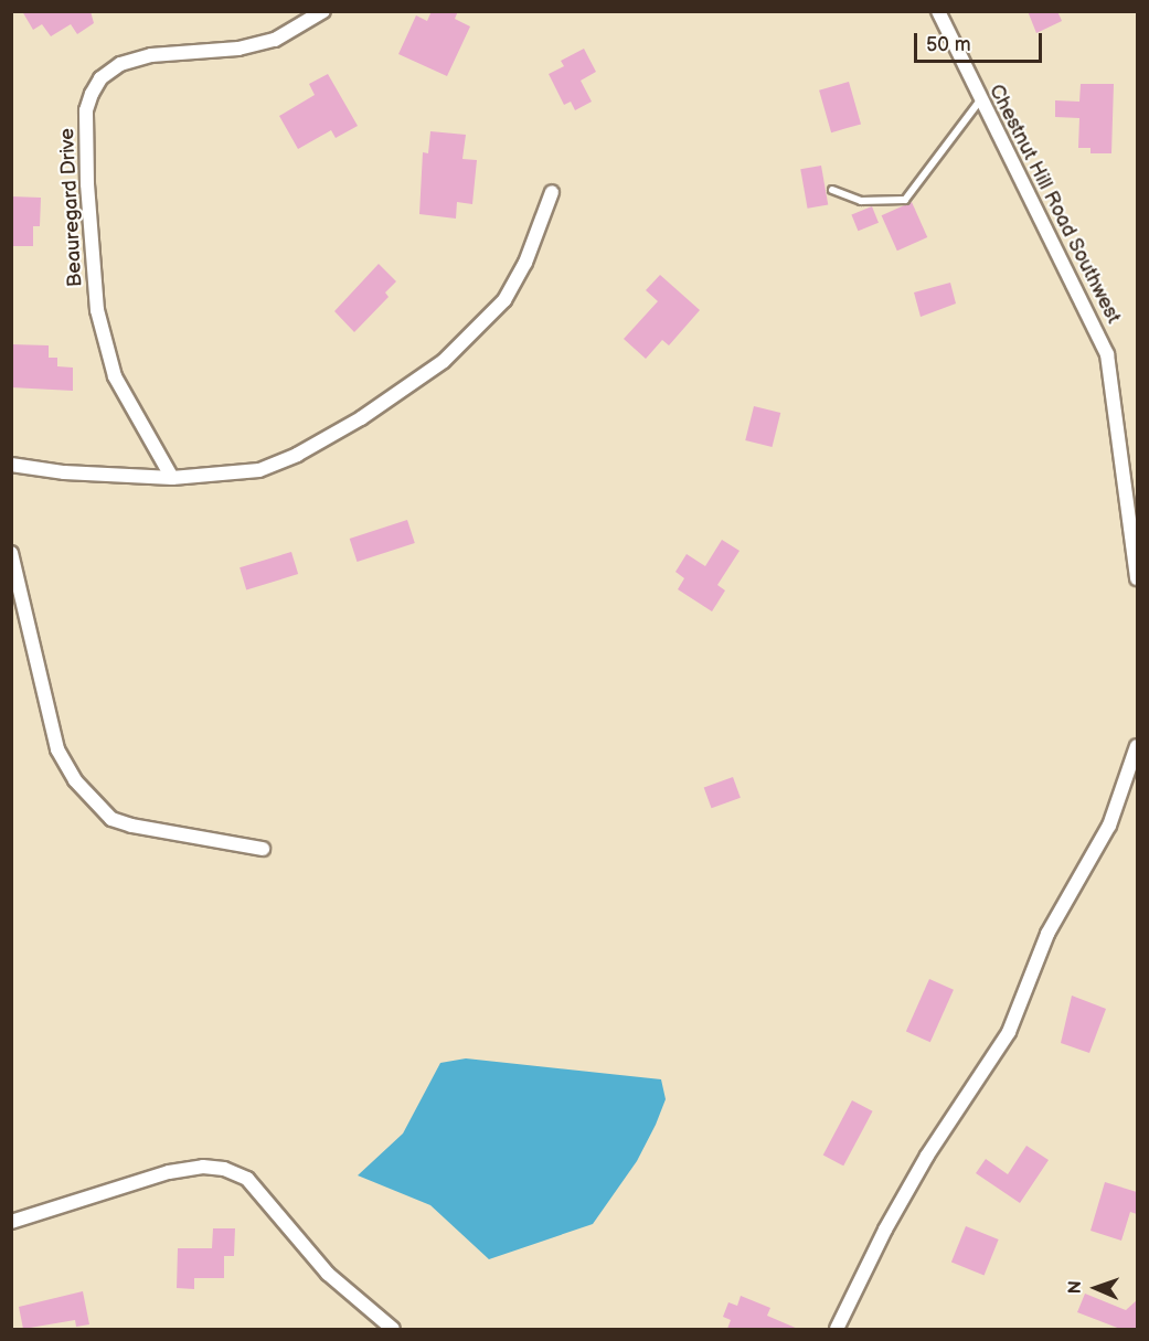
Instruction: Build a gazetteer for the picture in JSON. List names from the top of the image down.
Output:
{
  "streets": {
    "street": ["Chestnut Hill Road Southwest", "Beauregard Drive"]
  },
  "scale_bar": "50 m",
  "north": "left"
}
